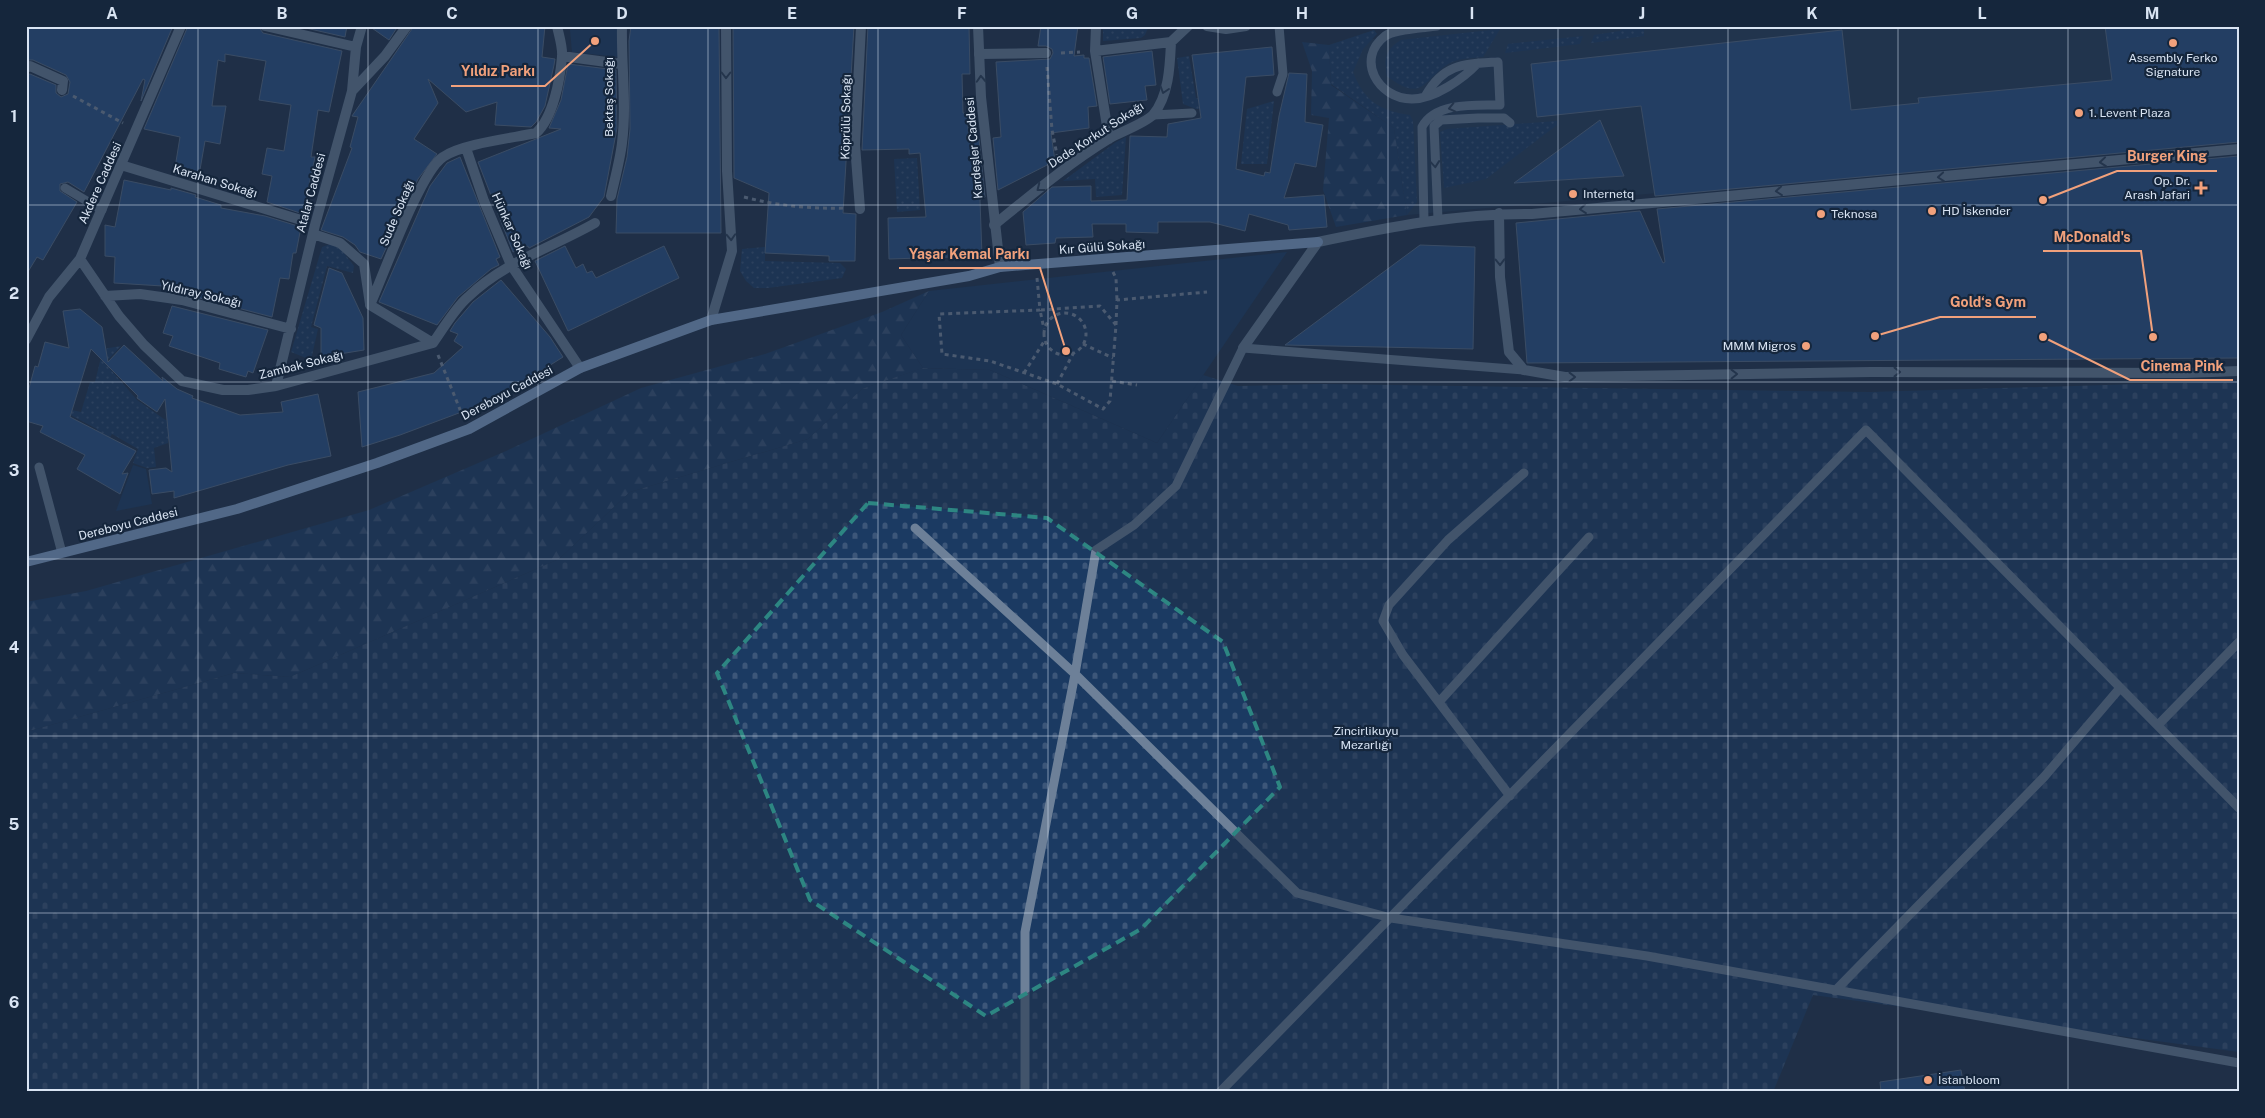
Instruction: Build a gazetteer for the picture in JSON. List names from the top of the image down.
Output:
{
  "streets": {
    "main road": ["Kır Gülü Sokağı", "Dereboyu Caddesi"],
    "street": [
      "Bektaş Sokağı",
      "Köprülü Sokağı",
      "Dede Korkut Sokağı",
      "Kardeşler Caddesi",
      "Karahan Sokağı",
      "Akdere Caddesi",
      "Atalar Caddesi",
      "Sude Sokağı",
      "Hünkar Sokağı",
      "Yıldıray Sokağı",
      "Zambak Sokağı"
    ]
  },
  "crossings": [
    ["Dede Korkut Sokağı", "Kardeşler Caddesi"],
    ["Kardeşler Caddesi", "Kır Gülü Sokağı"],
    ["Karahan Sokağı", "Akdere Caddesi"],
    ["Akdere Caddesi", "Zambak Sokağı"],
    ["Atalar Caddesi", "Yıldıray Sokağı"],
    ["Atalar Caddesi", "Zambak Sokağı"],
    ["Sude Sokağı", "Hünkar Sokağı"],
    ["Hünkar Sokağı", "Dereboyu Caddesi"],
    ["Kır Gülü Sokağı", "Dereboyu Caddesi"],
    ["Yıldıray Sokağı", "Zambak Sokağı"]
  ],
  "one_way": ["Dede Korkut Sokağı", "Kardeşler Caddesi"],
  "parks": ["Zincirlikuyu Mezarlığı"],
  "places": {
    "other": [
      "Yıldız Parkı",
      "Assembly Ferko Signature",
      "1. Levent Plaza",
      "Internetq",
      "Burger King",
      "HD İskender",
      "Teknosa",
      "Gold‘s Gym",
      "Cinema Pink",
      "McDonald's",
      "MMM Migros",
      "Yaşar Kemal Parkı",
      "İstanbloom"
    ],
    "health": ["Op. Dr. Arash Jafari"]
  },
  "grid": {
    "columns": [
      "A",
      "B",
      "C",
      "D",
      "E",
      "F",
      "G",
      "H",
      "I",
      "J",
      "K",
      "L",
      "M"
    ],
    "rows": [
      "1",
      "2",
      "3",
      "4",
      "5",
      "6"
    ]
  }
}
